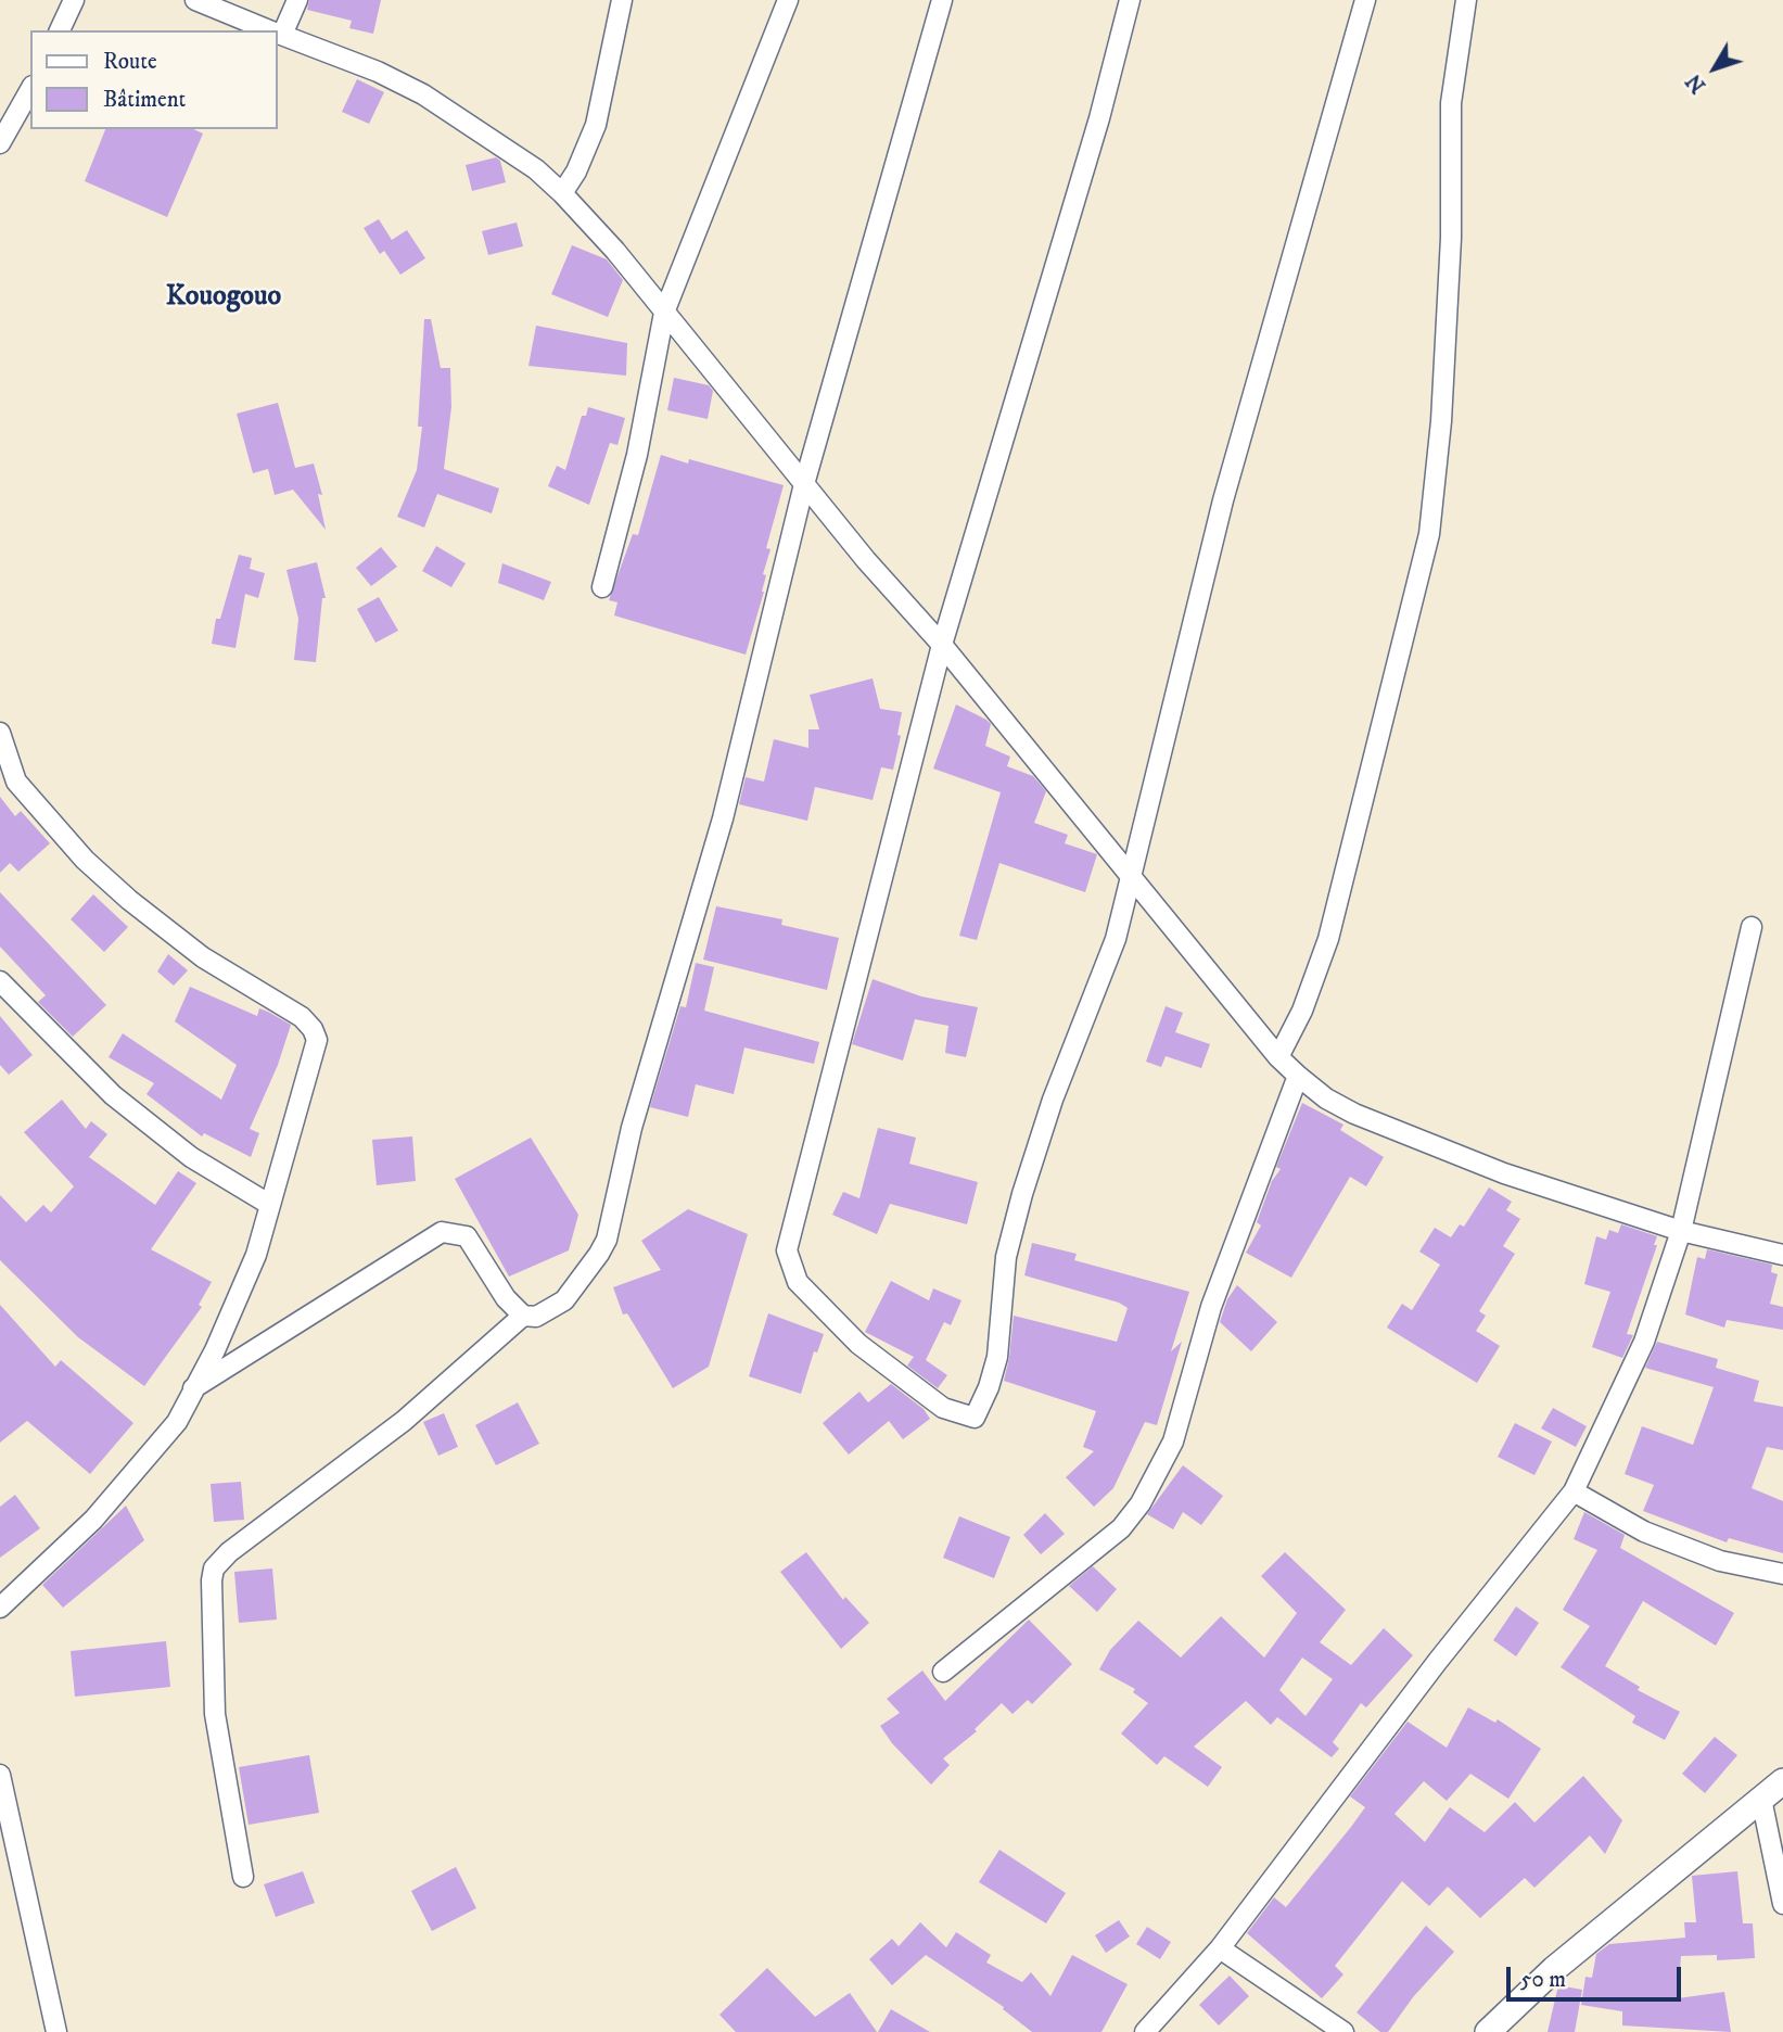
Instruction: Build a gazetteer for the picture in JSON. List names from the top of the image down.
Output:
{
  "districts": ["Kouogouo"],
  "legend": ["Route", "Bâtiment"],
  "scale_bar": "50 m",
  "north": "bottom left"
}
